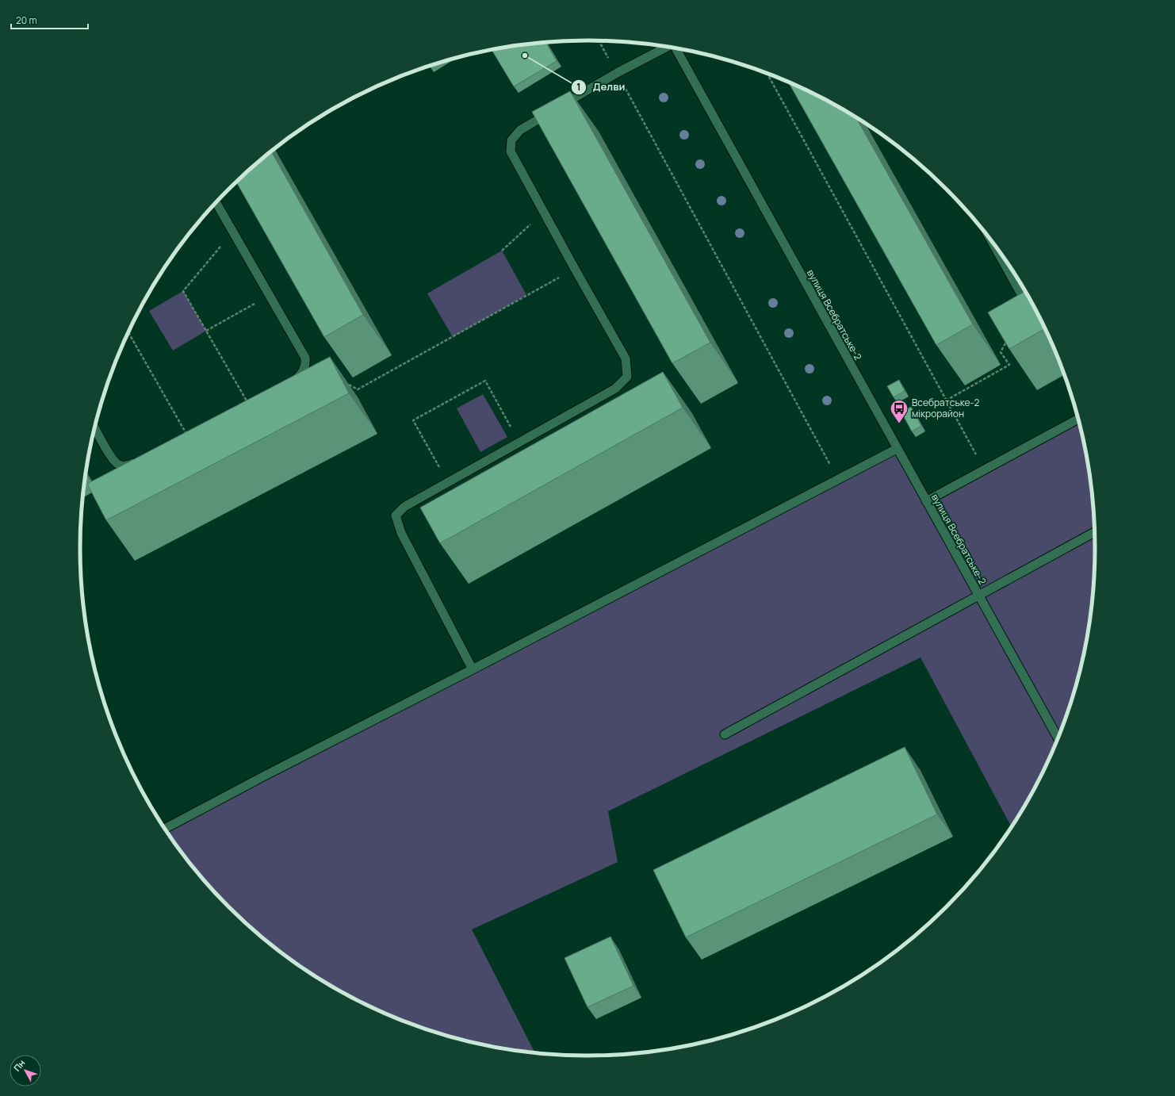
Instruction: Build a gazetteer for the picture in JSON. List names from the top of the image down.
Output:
{
  "streets": {
    "street": ["вулиця Всебратське-2"]
  },
  "places": {
    "other": ["Делви"],
    "bus stop": ["Всебратське-2 мікрорайон"]
  },
  "scale_bar": "20 m",
  "north": "top left"
}
